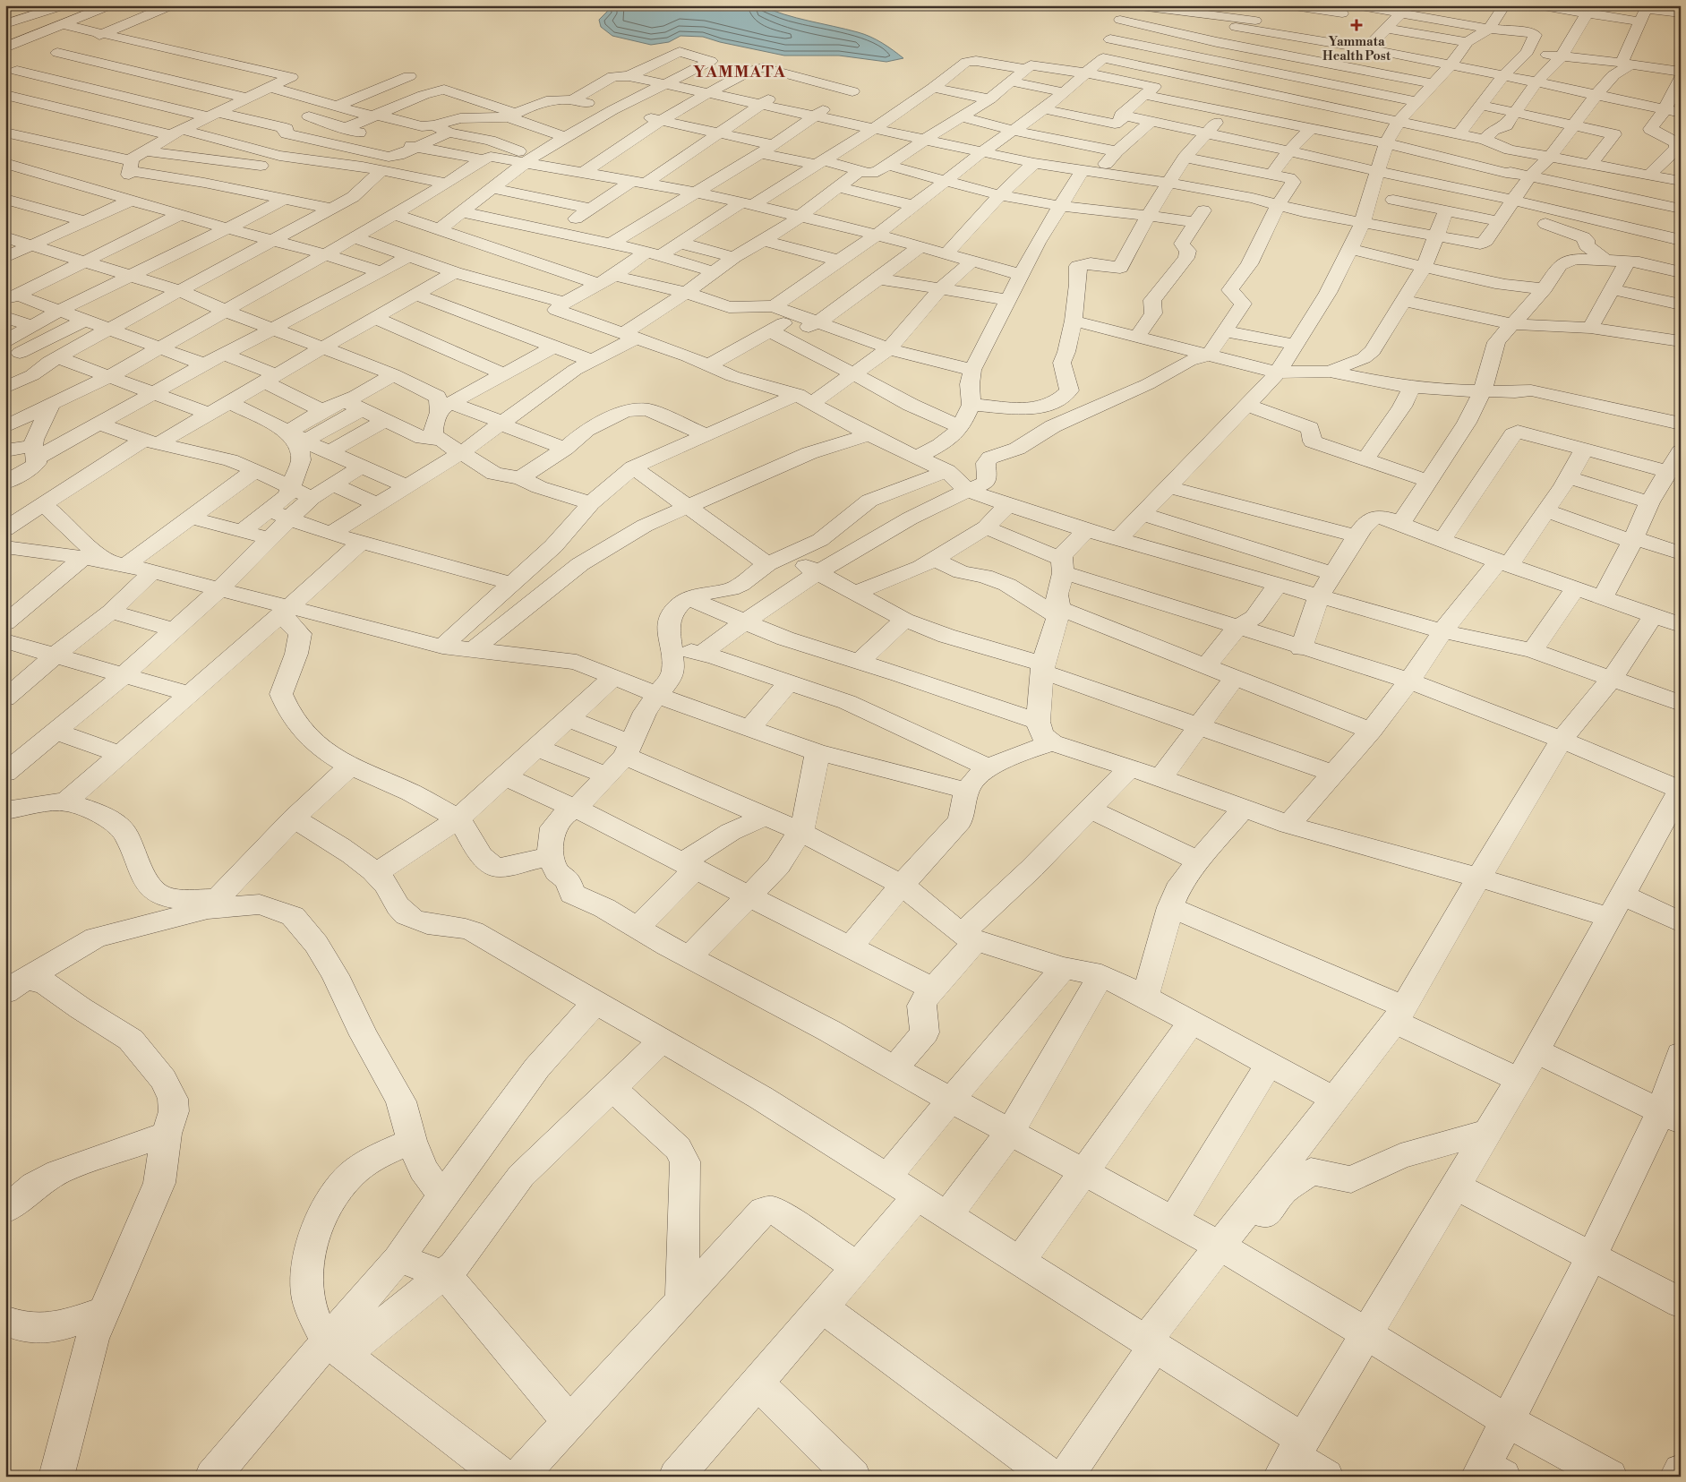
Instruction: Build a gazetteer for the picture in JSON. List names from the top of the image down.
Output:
{
  "districts": ["YAMMATA"],
  "places": {
    "health": ["Yammata Health Post"]
  }
}
